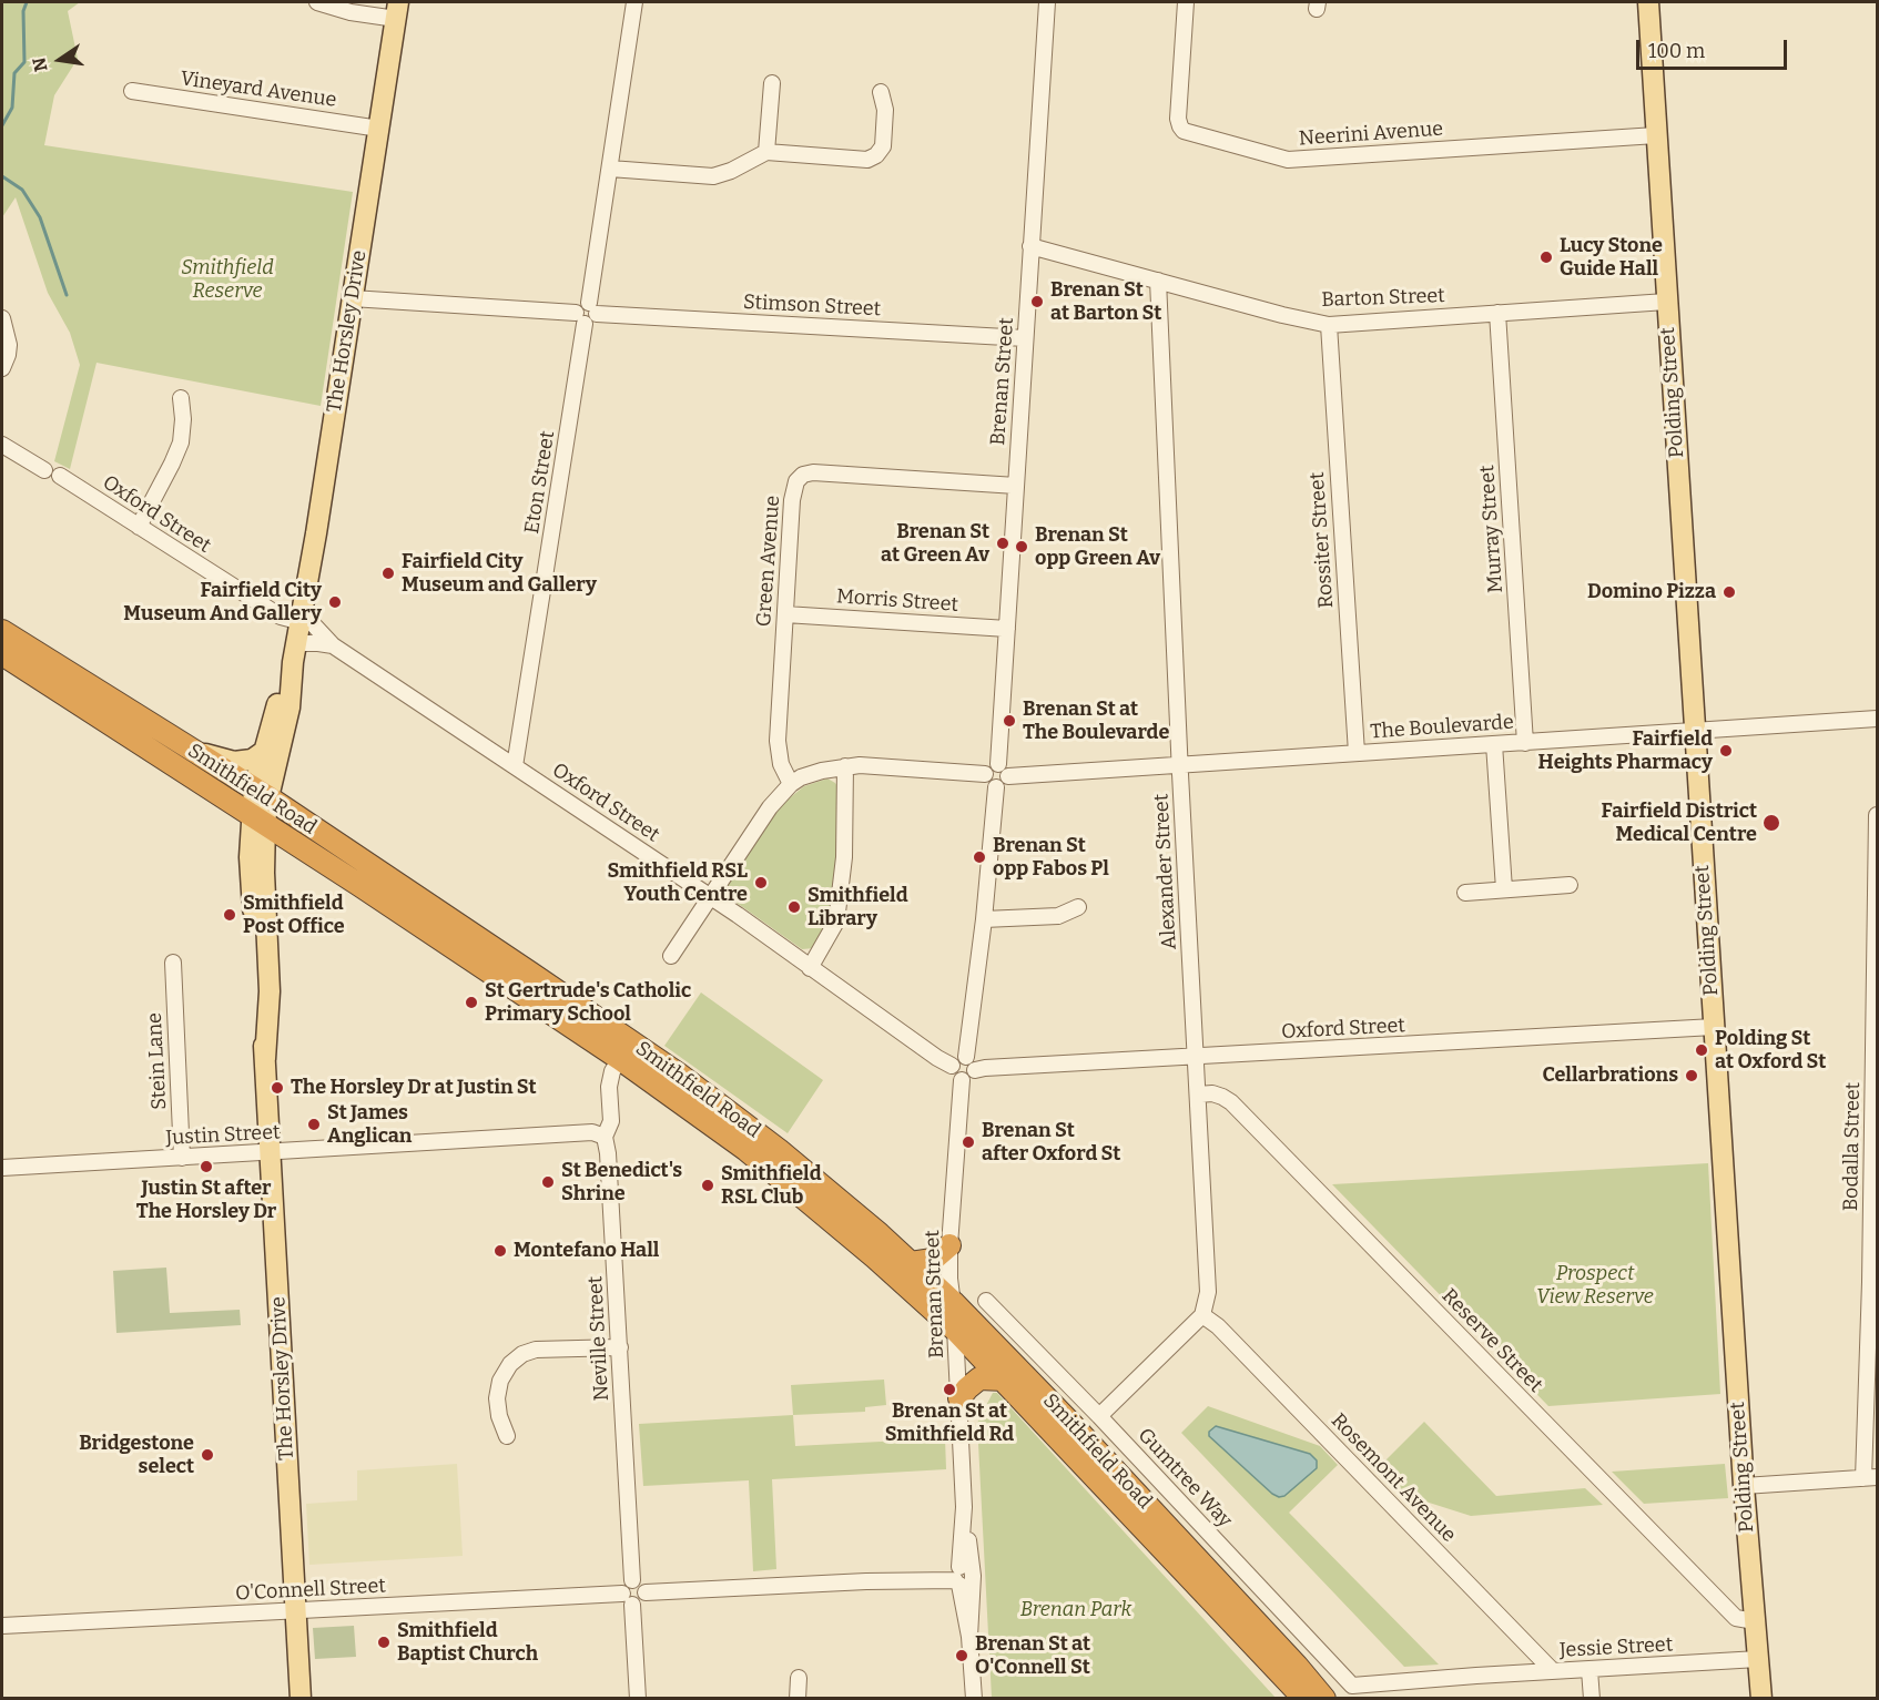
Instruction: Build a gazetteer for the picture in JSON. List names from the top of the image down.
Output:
{
  "streets": {
    "highway": ["Smithfield Road"],
    "main road": ["The Horsley Drive", "Polding Street"],
    "street": [
      "Vineyard Avenue",
      "Neerini Avenue",
      "Barton Street",
      "Stimson Street",
      "Brenan Street",
      "Eton Street",
      "Oxford Street",
      "Murray Street",
      "Rossiter Street",
      "Green Avenue",
      "Morris Street",
      "The Boulevarde",
      "Alexander Street",
      "Stein Lane",
      "Justin Street",
      "Bodalla Street",
      "Neville Street",
      "Reserve Street",
      "Gumtree Way",
      "Rosemont Avenue",
      "O'Connell Street",
      "Jessie Street"
    ]
  },
  "crossings": [
    ["Vineyard Avenue", "The Horsley Drive"],
    ["Neerini Avenue", "Polding Street"],
    ["Barton Street", "Brenan Street"],
    ["Barton Street", "Polding Street"],
    ["Barton Street", "Murray Street"],
    ["Barton Street", "Rossiter Street"],
    ["Barton Street", "Alexander Street"],
    ["Stimson Street", "The Horsley Drive"],
    ["Stimson Street", "Brenan Street"],
    ["Stimson Street", "Eton Street"],
    ["The Horsley Drive", "Oxford Street"],
    ["The Horsley Drive", "Smithfield Road"],
    ["The Horsley Drive", "Justin Street"],
    ["The Horsley Drive", "O'Connell Street"],
    ["Brenan Street", "Oxford Street"],
    ["Brenan Street", "Green Avenue"],
    ["Brenan Street", "Morris Street"],
    ["Brenan Street", "The Boulevarde"],
    ["Brenan Street", "Smithfield Road"],
    ["Polding Street", "Oxford Street"],
    ["Polding Street", "The Boulevarde"],
    ["Polding Street", "Reserve Street"],
    ["Polding Street", "Jessie Street"],
    ["Eton Street", "Oxford Street"],
    ["Oxford Street", "Alexander Street"],
    ["Murray Street", "The Boulevarde"],
    ["Rossiter Street", "The Boulevarde"],
    ["Green Avenue", "Morris Street"],
    ["The Boulevarde", "Alexander Street"],
    ["Smithfield Road", "Neville Street"],
    ["Alexander Street", "Reserve Street"],
    ["Alexander Street", "Rosemont Avenue"],
    ["Stein Lane", "Justin Street"],
    ["Justin Street", "Neville Street"],
    ["Neville Street", "O'Connell Street"],
    ["Gumtree Way", "Jessie Street"],
    ["Rosemont Avenue", "Jessie Street"]
  ],
  "parks": ["Smithfield Reserve", "Prospect View Reserve", "Brenan Park"],
  "places": [
    "Lucy Stone Guide Hall",
    "Brenan St at Barton St",
    "Brenan St at Green Av",
    "Brenan St opp Green Av",
    "Fairfield City Museum and Gallery",
    "Domino Pizza",
    "Fairfield City Museum And Gallery",
    "Brenan St at The Boulevarde",
    "Fairfield Heights Pharmacy",
    "Fairfield District Medical Centre",
    "Brenan St opp Fabos Pl",
    "Smithfield RSL Youth Centre",
    "Smithfield Library",
    "Smithfield Post Office",
    "St Gertrude's Catholic Primary School",
    "Polding St at Oxford St",
    "Cellarbrations",
    "The Horsley Dr at Justin St",
    "St James Anglican",
    "Brenan St after Oxford St",
    "Justin St after The Horsley Dr",
    "St Benedict's Shrine",
    "Smithfield RSL Club",
    "Montefano Hall",
    "Brenan St at Smithfield Rd",
    "Bridgestone select",
    "Smithfield Baptist Church",
    "Brenan St at O'Connell St"
  ],
  "scale_bar": "100 m",
  "north": "left"
}
